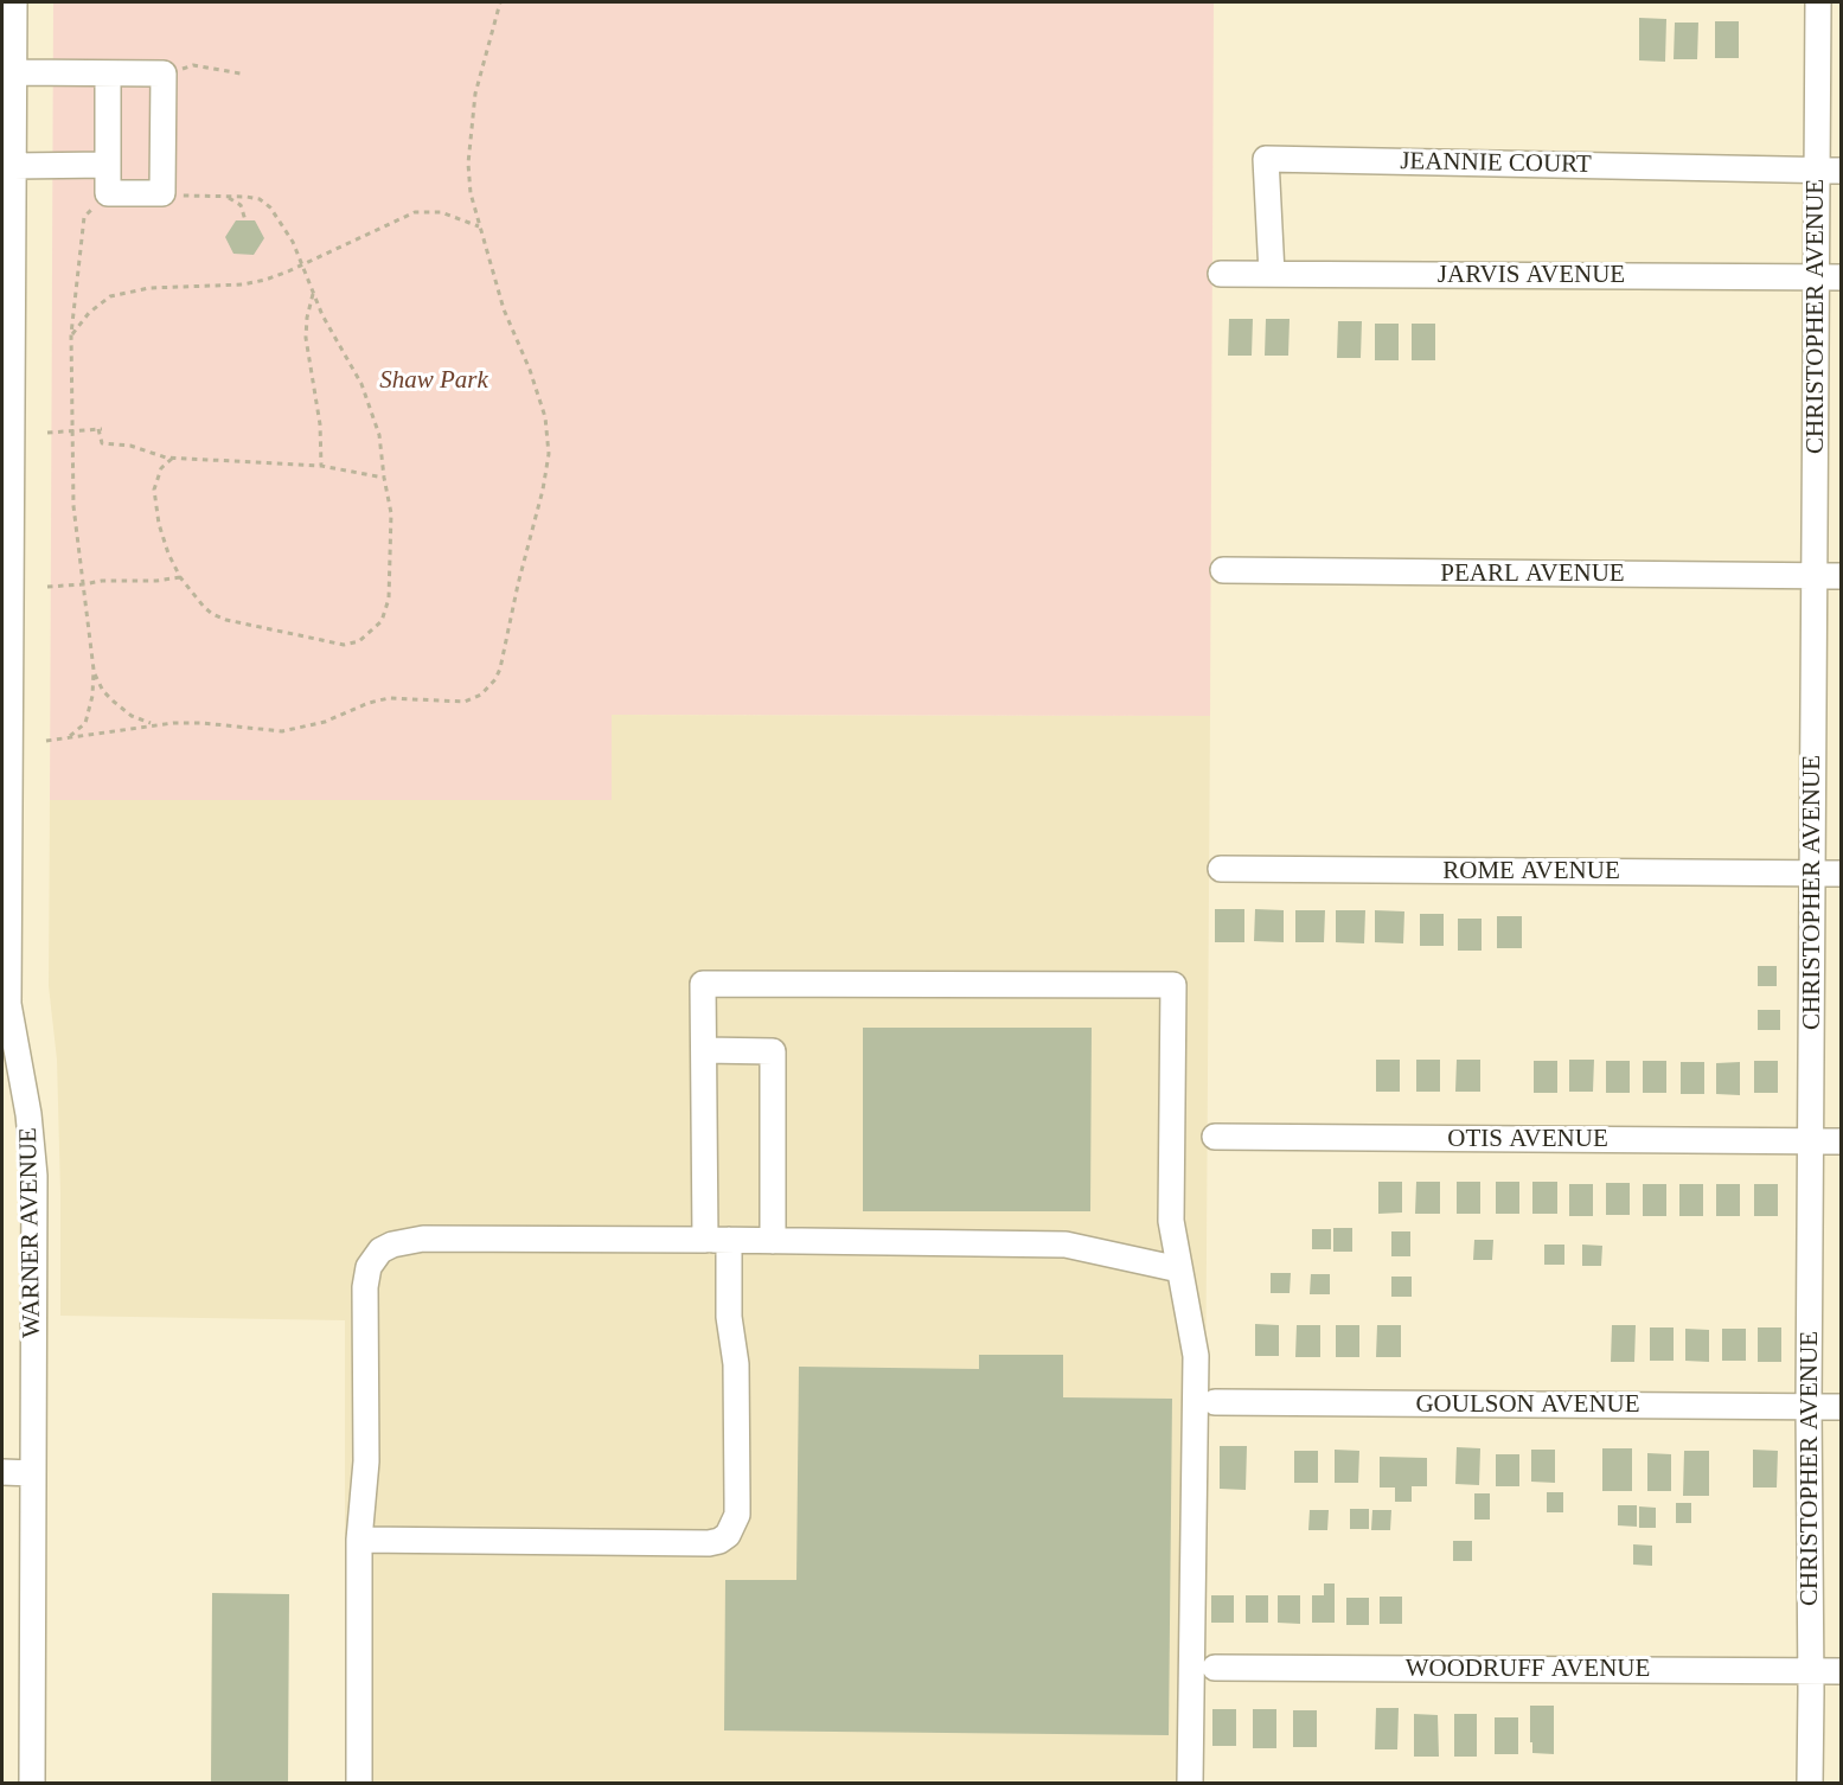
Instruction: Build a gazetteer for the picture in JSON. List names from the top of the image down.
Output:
{
  "streets": {
    "street": [
      "JEANNIE COURT",
      "JARVIS AVENUE",
      "CHRISTOPHER AVENUE",
      "PEARL AVENUE",
      "ROME AVENUE",
      "OTIS AVENUE",
      "WARNER AVENUE",
      "GOULSON AVENUE",
      "WOODRUFF AVENUE"
    ]
  },
  "crossings": [
    ["JEANNIE COURT", "JARVIS AVENUE"],
    ["JEANNIE COURT", "CHRISTOPHER AVENUE"],
    ["JARVIS AVENUE", "CHRISTOPHER AVENUE"],
    ["CHRISTOPHER AVENUE", "PEARL AVENUE"],
    ["CHRISTOPHER AVENUE", "ROME AVENUE"],
    ["CHRISTOPHER AVENUE", "OTIS AVENUE"],
    ["CHRISTOPHER AVENUE", "GOULSON AVENUE"],
    ["CHRISTOPHER AVENUE", "WOODRUFF AVENUE"]
  ],
  "parks": ["Shaw Park"]
}
